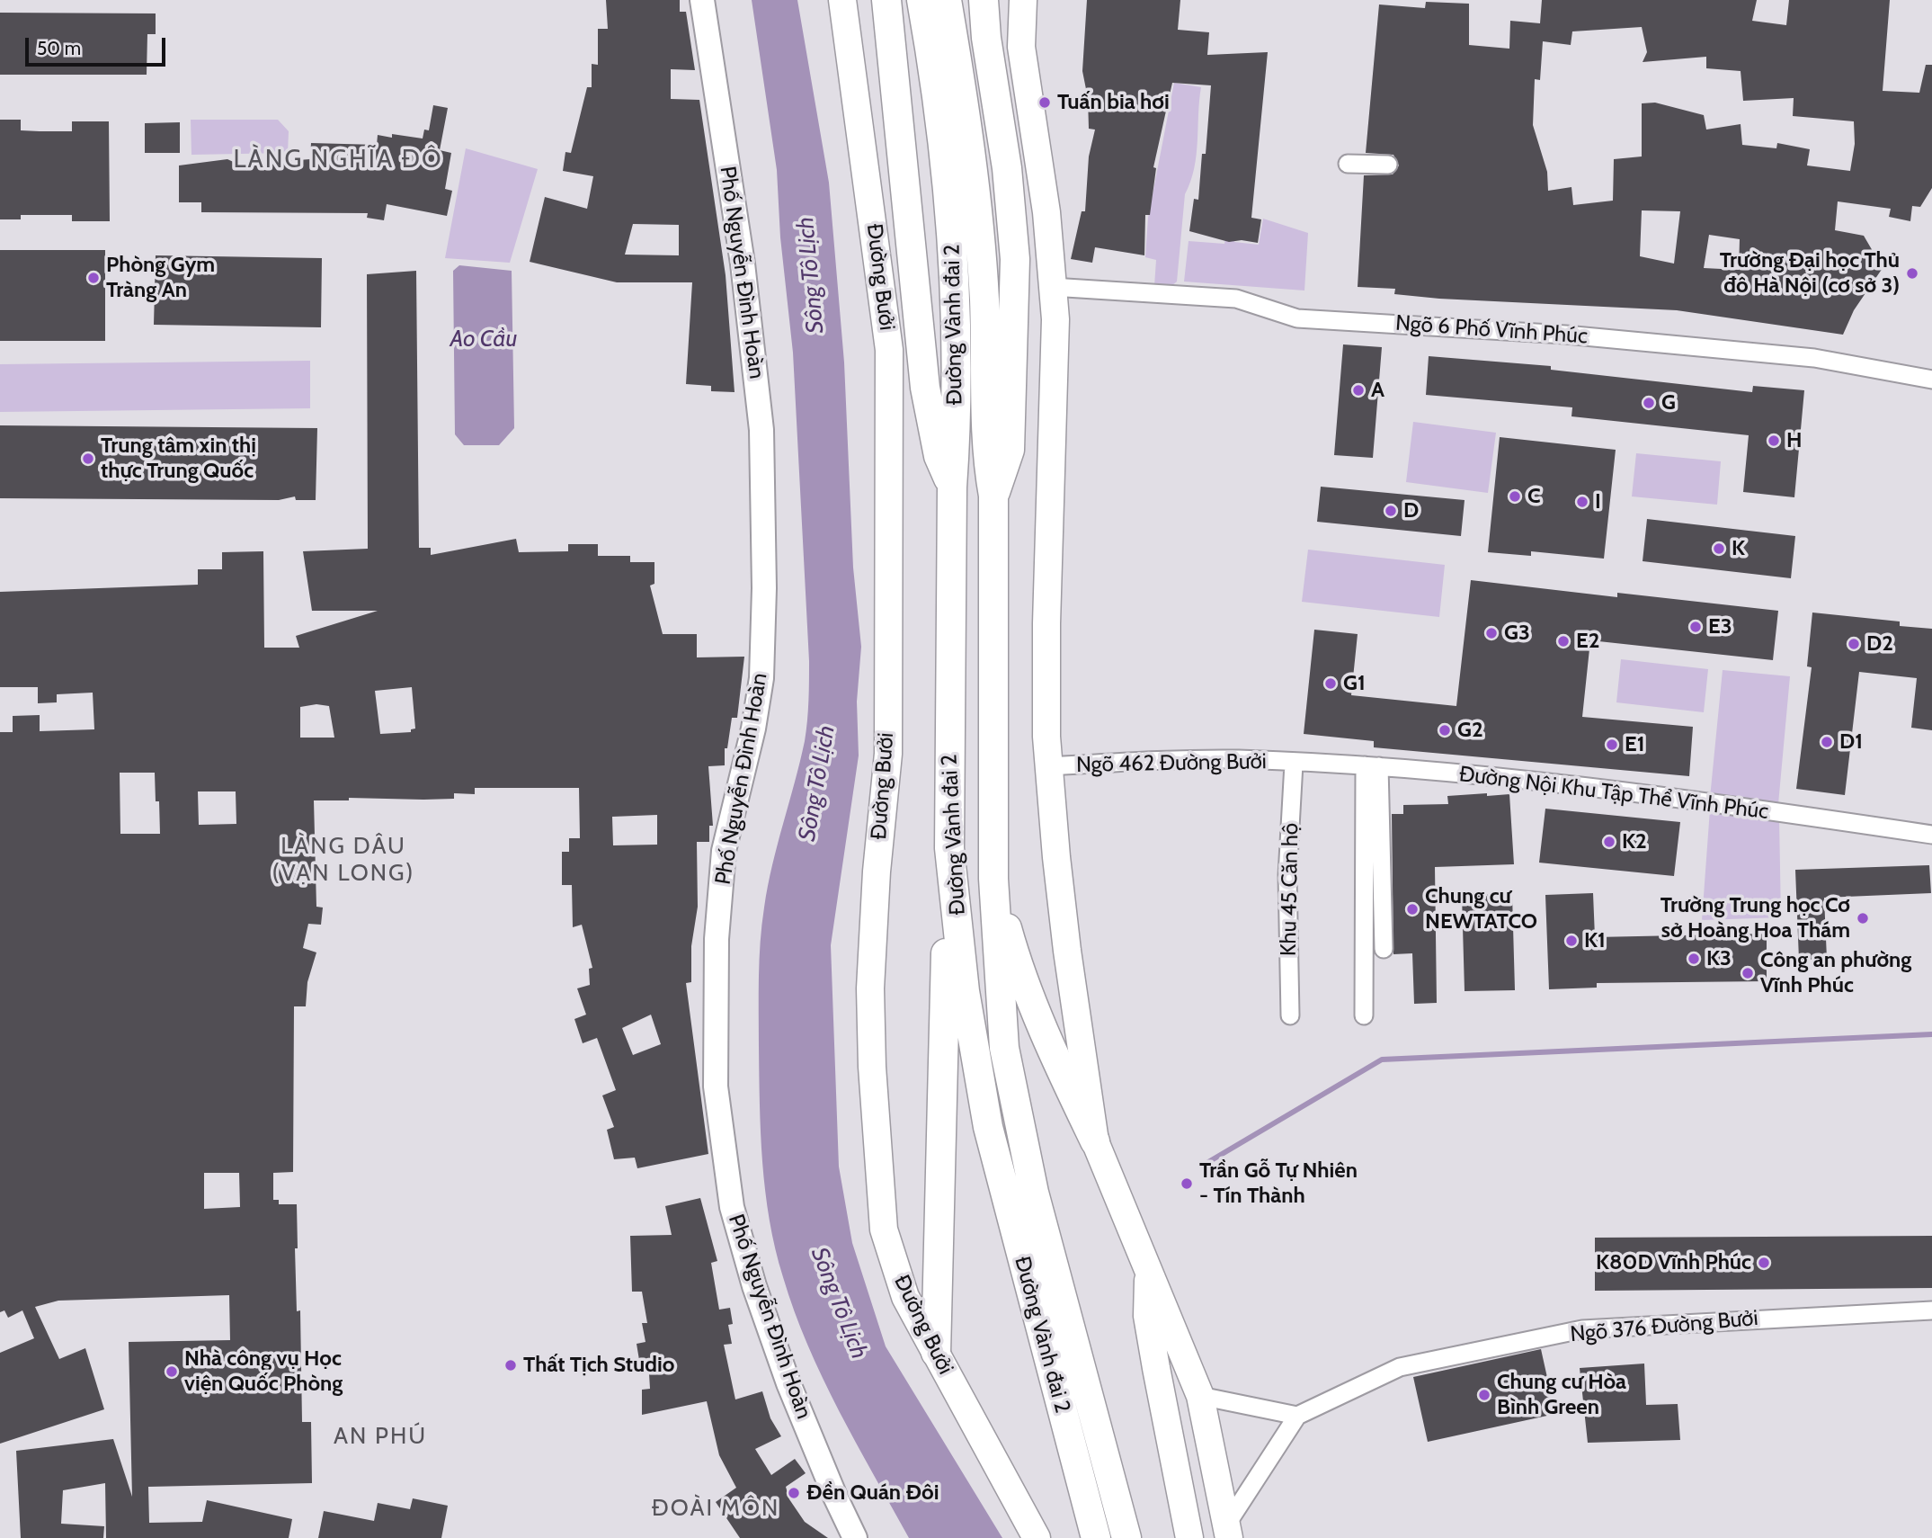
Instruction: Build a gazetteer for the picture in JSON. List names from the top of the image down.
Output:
{
  "streets": {
    "highway": ["Đường Vành đai 2"],
    "main road": ["Phố Nguyễn Đình Hoàn", "Đường Bưởi"],
    "street": [
      "Ngõ 6 Phố Vĩnh Phúc",
      "Ngõ 462 Đường Bưởi",
      "Đường Nội Khu Tập Thể Vĩnh Phúc",
      "Khu 45 Căn hộ",
      "Ngõ 376 Đường Bưởi"
    ]
  },
  "crossings": [
    ["Ngõ 462 Đường Bưởi", "Đường Nội Khu Tập Thể Vĩnh Phúc"],
    ["Ngõ 462 Đường Bưởi", "Khu 45 Căn hộ"],
    ["Đường Nội Khu Tập Thể Vĩnh Phúc", "Khu 45 Căn hộ"]
  ],
  "districts": [
    "LÀNG NGHĨA ĐÔ",
    "LÀNG DÂU (VẠN LONG)",
    "AN PHÚ",
    "ĐOÀI MÔN"
  ],
  "water": ["Sông Tô Lịch", "Ao Cầu"],
  "places": [
    "Tuấn bia hơi",
    "Trường Đại học Thủ đô Hà Nội (cơ sở 3)",
    "Phòng Gym Tràng An",
    "A",
    "G",
    "H",
    "Trung tâm xin thị thực Trung Quốc",
    "C",
    "I",
    "D",
    "K",
    "E3",
    "G3",
    "E2",
    "D2",
    "G1",
    "G2",
    "D1",
    "E1",
    "K2",
    "Chung cư NEWTATCO",
    "Trường Trung học Cơ sở Hoàng Hoa Thám",
    "K1",
    "K3",
    "Công an phường Vĩnh Phúc",
    "Trần Gỗ Tự Nhiên - Tín Thành",
    "K80D Vĩnh Phúc",
    "Thất Tịch Studio",
    "Nhà công vụ Học viện Quốc Phòng",
    "Chung cư Hòa Bình Green",
    "Đền Quán Đôi"
  ],
  "scale_bar": "50 m"
}
